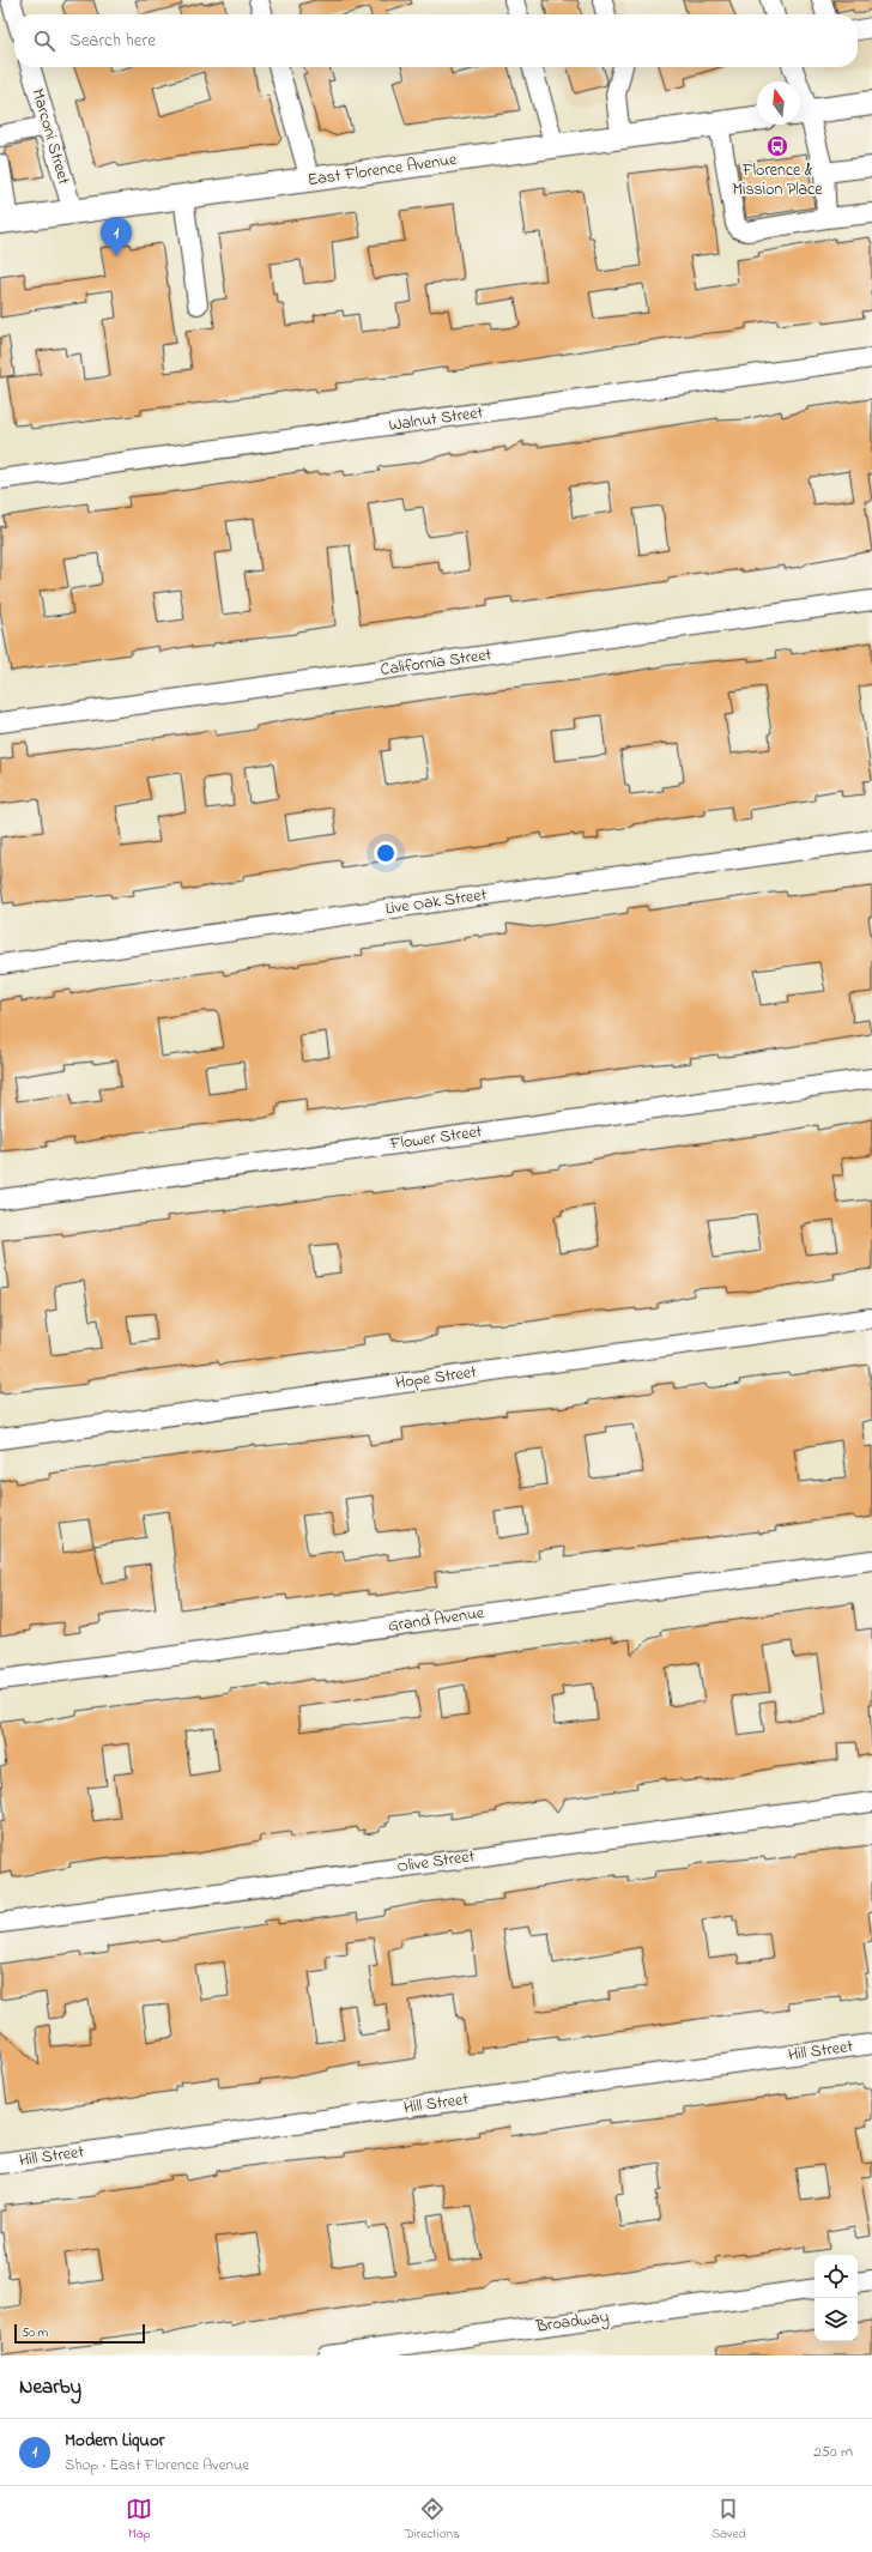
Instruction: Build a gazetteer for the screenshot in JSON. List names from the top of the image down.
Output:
{
  "streets": {
    "main road": ["East Florence Avenue"],
    "street": [
      "Marconi Street",
      "Walnut Street",
      "California Street",
      "Live Oak Street",
      "Flower Street",
      "Hope Street",
      "Grand Avenue",
      "Olive Street",
      "Hill Street",
      "Broadway"
    ]
  },
  "crossings": [
    ["Marconi Street", "East Florence Avenue"]
  ],
  "places": {
    "bus stop": ["Florence & Mission Place"]
  },
  "scale_bar": "50 m",
  "north": "top",
  "page": {
    "search": "Search here",
    "pins": "1",
    "scale": "50 m",
    "heading": "Nearby",
    "list": [
      {
        "mark": "1",
        "name": "Modern Liquor",
        "note": "Shop · East Florence Avenue",
        "value": "250 m"
      }
    ],
    "nav": ["Map", "Directions", "Saved"]
  }
}
